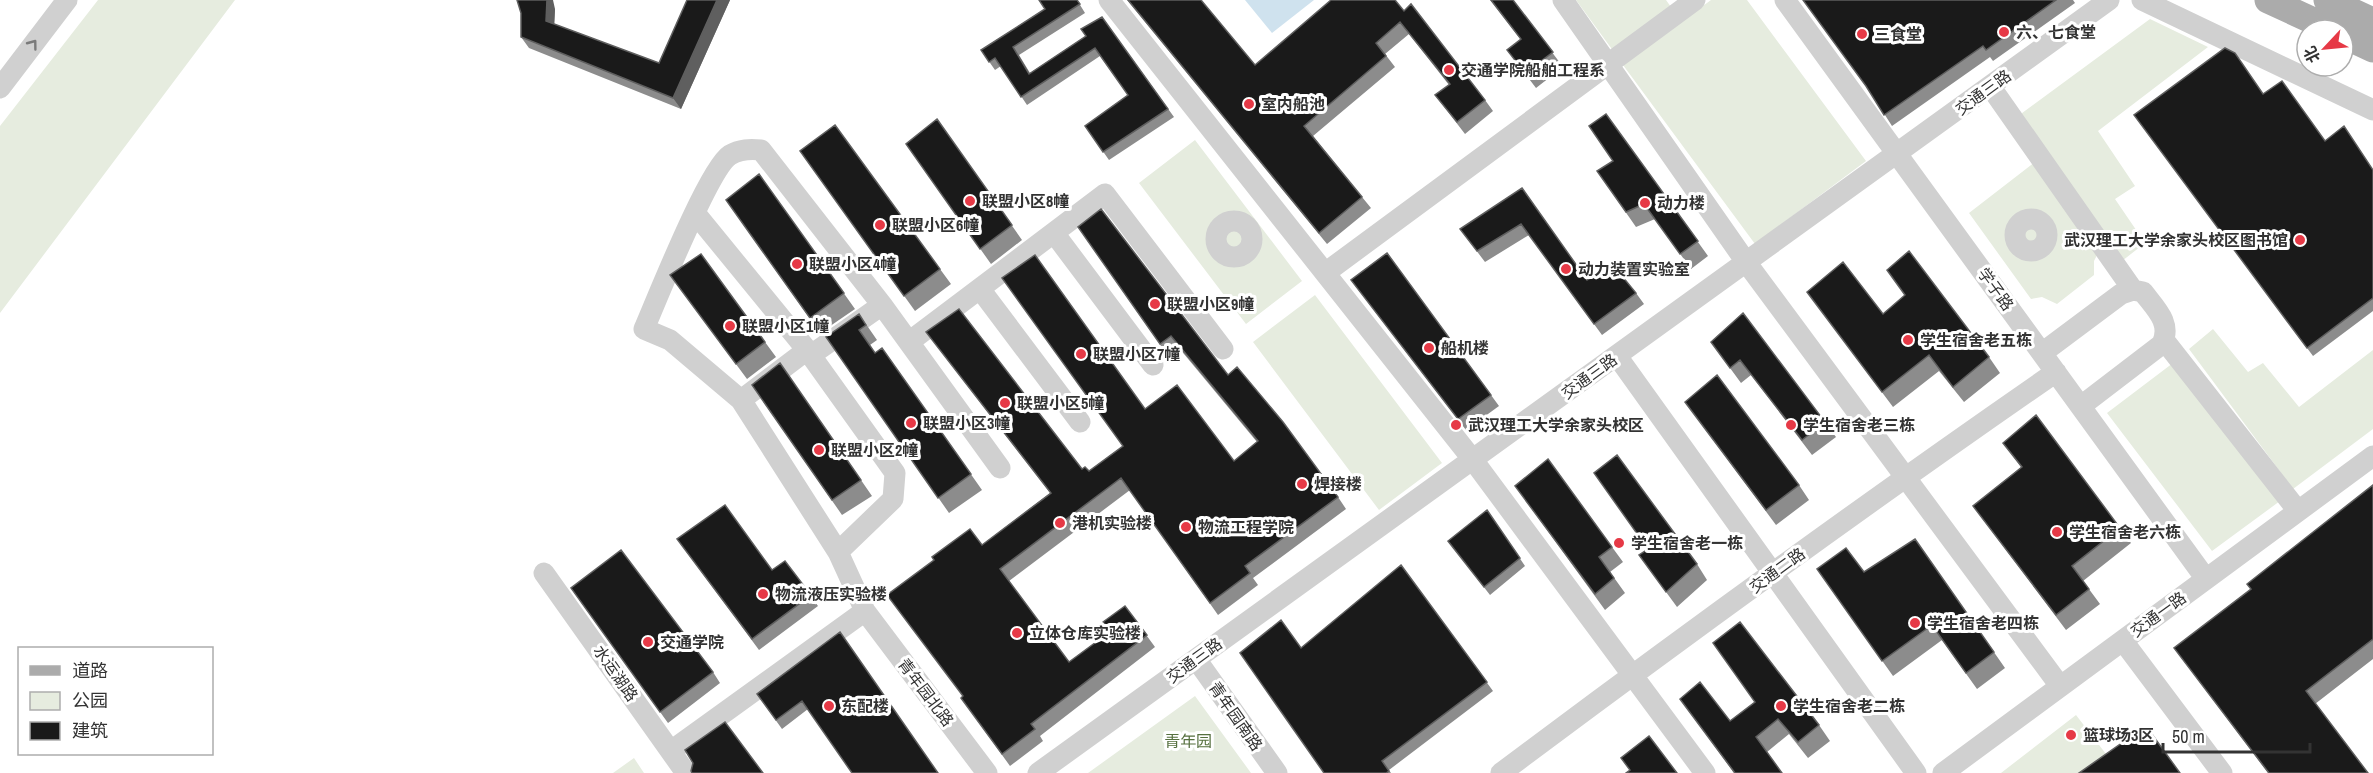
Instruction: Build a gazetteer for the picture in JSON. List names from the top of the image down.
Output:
{
  "streets": {
    "street": [
      "交通三路",
      "学子路",
      "交通二路",
      "交通一路",
      "水运湖路",
      "青年园北路",
      "青年园南路"
    ]
  },
  "crossings": [
    ["交通三路", "学子路"],
    ["交通三路", "青年园南路"],
    ["学子路", "交通二路"],
    ["学子路", "交通一路"]
  ],
  "parks": ["青年园"],
  "places": [
    "六、七食堂",
    "三食堂",
    "交通学院船舶工程系",
    "室内船池",
    "联盟小区8幢",
    "动力楼",
    "联盟小区6幢",
    "武汉理工大学余家头校区图书馆",
    "联盟小区4幢",
    "动力装置实验室",
    "联盟小区9幢",
    "联盟小区1幢",
    "学生宿舍老五栋",
    "船机楼",
    "联盟小区7幢",
    "联盟小区5幢",
    "联盟小区3幢",
    "武汉理工大学余家头校区",
    "学生宿舍老三栋",
    "联盟小区2幢",
    "焊接楼",
    "港机实验楼",
    "物流工程学院",
    "学生宿舍老六栋",
    "学生宿舍老一栋",
    "物流液压实验楼",
    "学生宿舍老四栋",
    "立体仓库实验楼",
    "交通学院",
    "东配楼",
    "学生宿舍老二栋",
    "篮球场3区"
  ],
  "legend": ["道路", "公园", "建筑"],
  "scale_bar": "50 m",
  "north": "bottom left"
}
